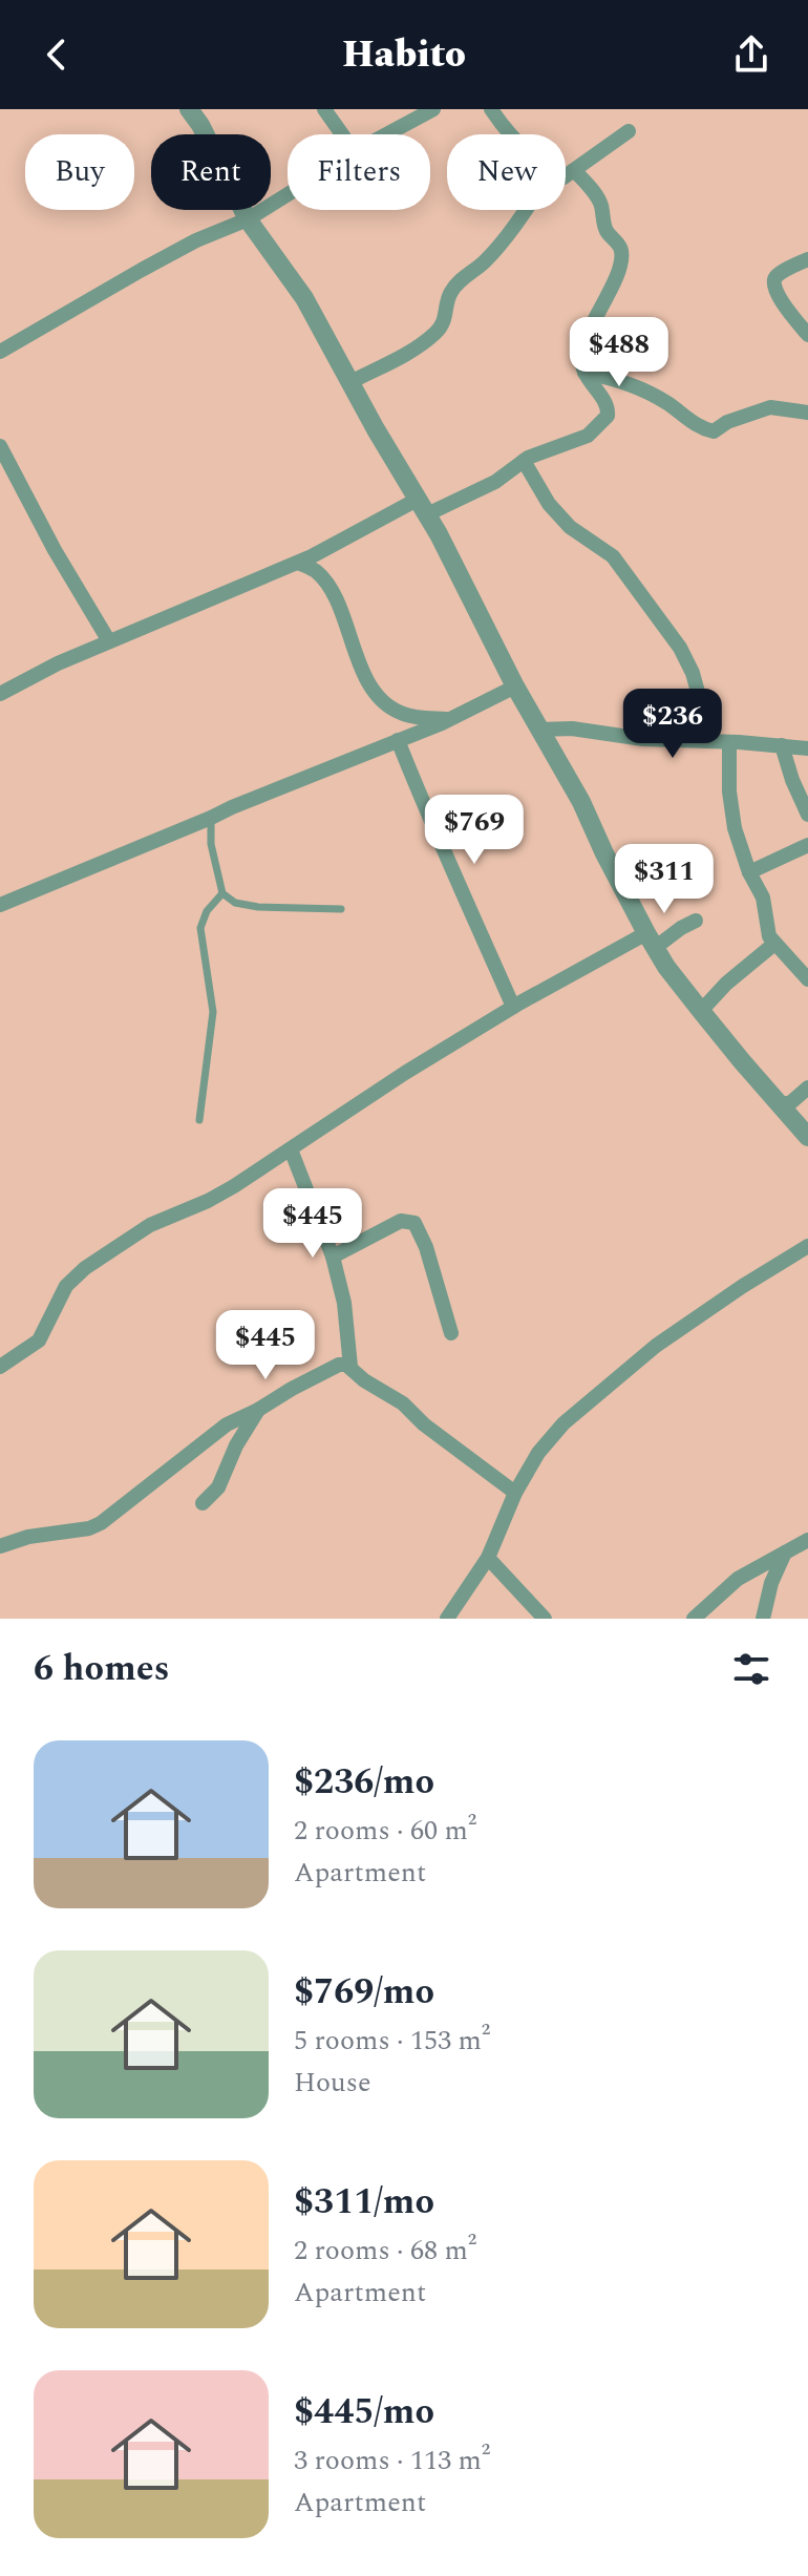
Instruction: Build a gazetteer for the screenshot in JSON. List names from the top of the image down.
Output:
{
  "page": {
    "header": "Habito",
    "chip": [
      "Buy",
      "Rent",
      "Filters",
      "New"
    ],
    "price": [
      "$488",
      "$236",
      "$769",
      "$311",
      "$445",
      "$445"
    ],
    "heading": "6 homes",
    "list": [
      {
        "name": "$236/mo",
        "note": "2 rooms · 60 m² · Apartment"
      },
      {
        "name": "$769/mo",
        "note": "5 rooms · 153 m² · House"
      },
      {
        "name": "$311/mo",
        "note": "2 rooms · 68 m² · Apartment"
      },
      {
        "name": "$445/mo",
        "note": "3 rooms · 113 m² · Apartment"
      }
    ]
  }
}
